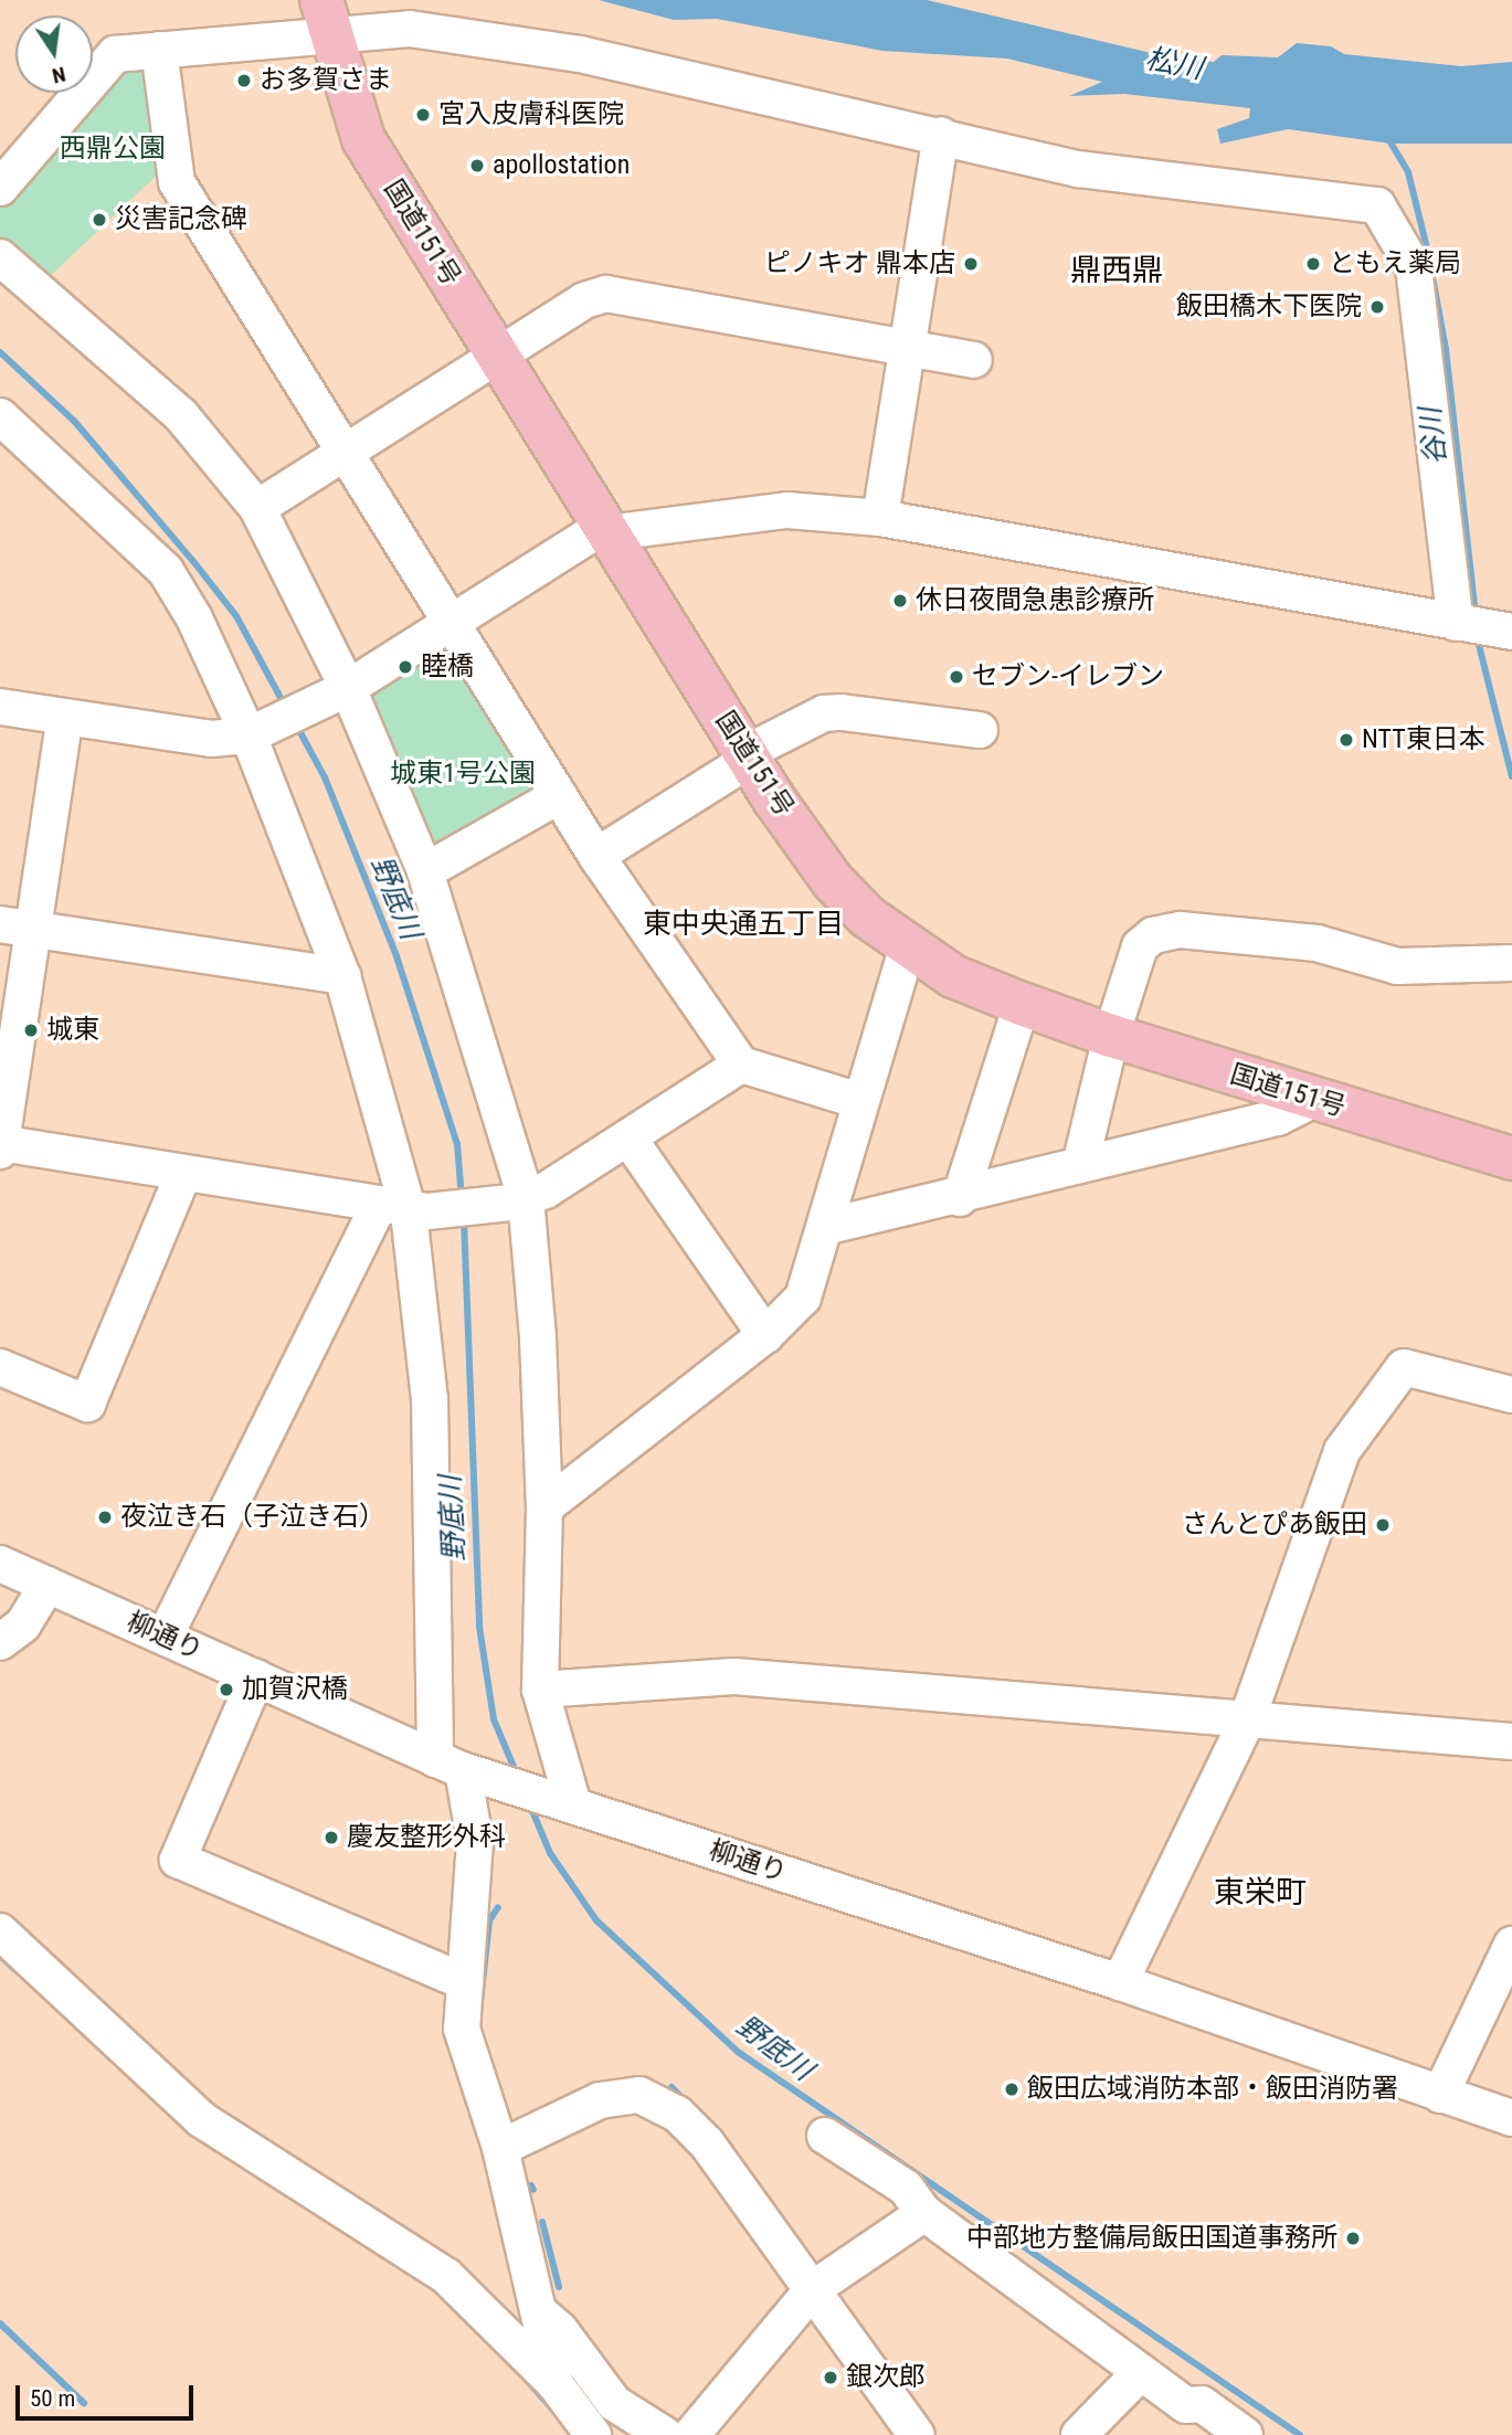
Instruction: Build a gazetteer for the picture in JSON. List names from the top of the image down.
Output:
{
  "streets": {
    "highway": ["国道151号"],
    "street": ["柳通り"]
  },
  "districts": ["鼎西鼎", "東中央通五丁目", "東栄町"],
  "water": ["松川", "谷川", "野底川"],
  "parks": ["西鼎公園", "城東1号公園"],
  "places": [
    "お多賀さま",
    "宮入皮膚科医院",
    "apollostation",
    "災害記念碑",
    "ピノキオ 鼎本店",
    "ともえ薬局",
    "飯田橋木下医院",
    "休日夜間急患診療所",
    "睦橋",
    "セブン-イレブン",
    "NTT東日本",
    "城東",
    "夜泣き石（子泣き石）",
    "さんとぴあ飯田",
    "加賀沢橋",
    "慶友整形外科",
    "飯田広域消防本部・飯田消防署",
    "中部地方整備局飯田国道事務所",
    "銀次郎"
  ],
  "scale_bar": "50 m",
  "north": "bottom"
}
